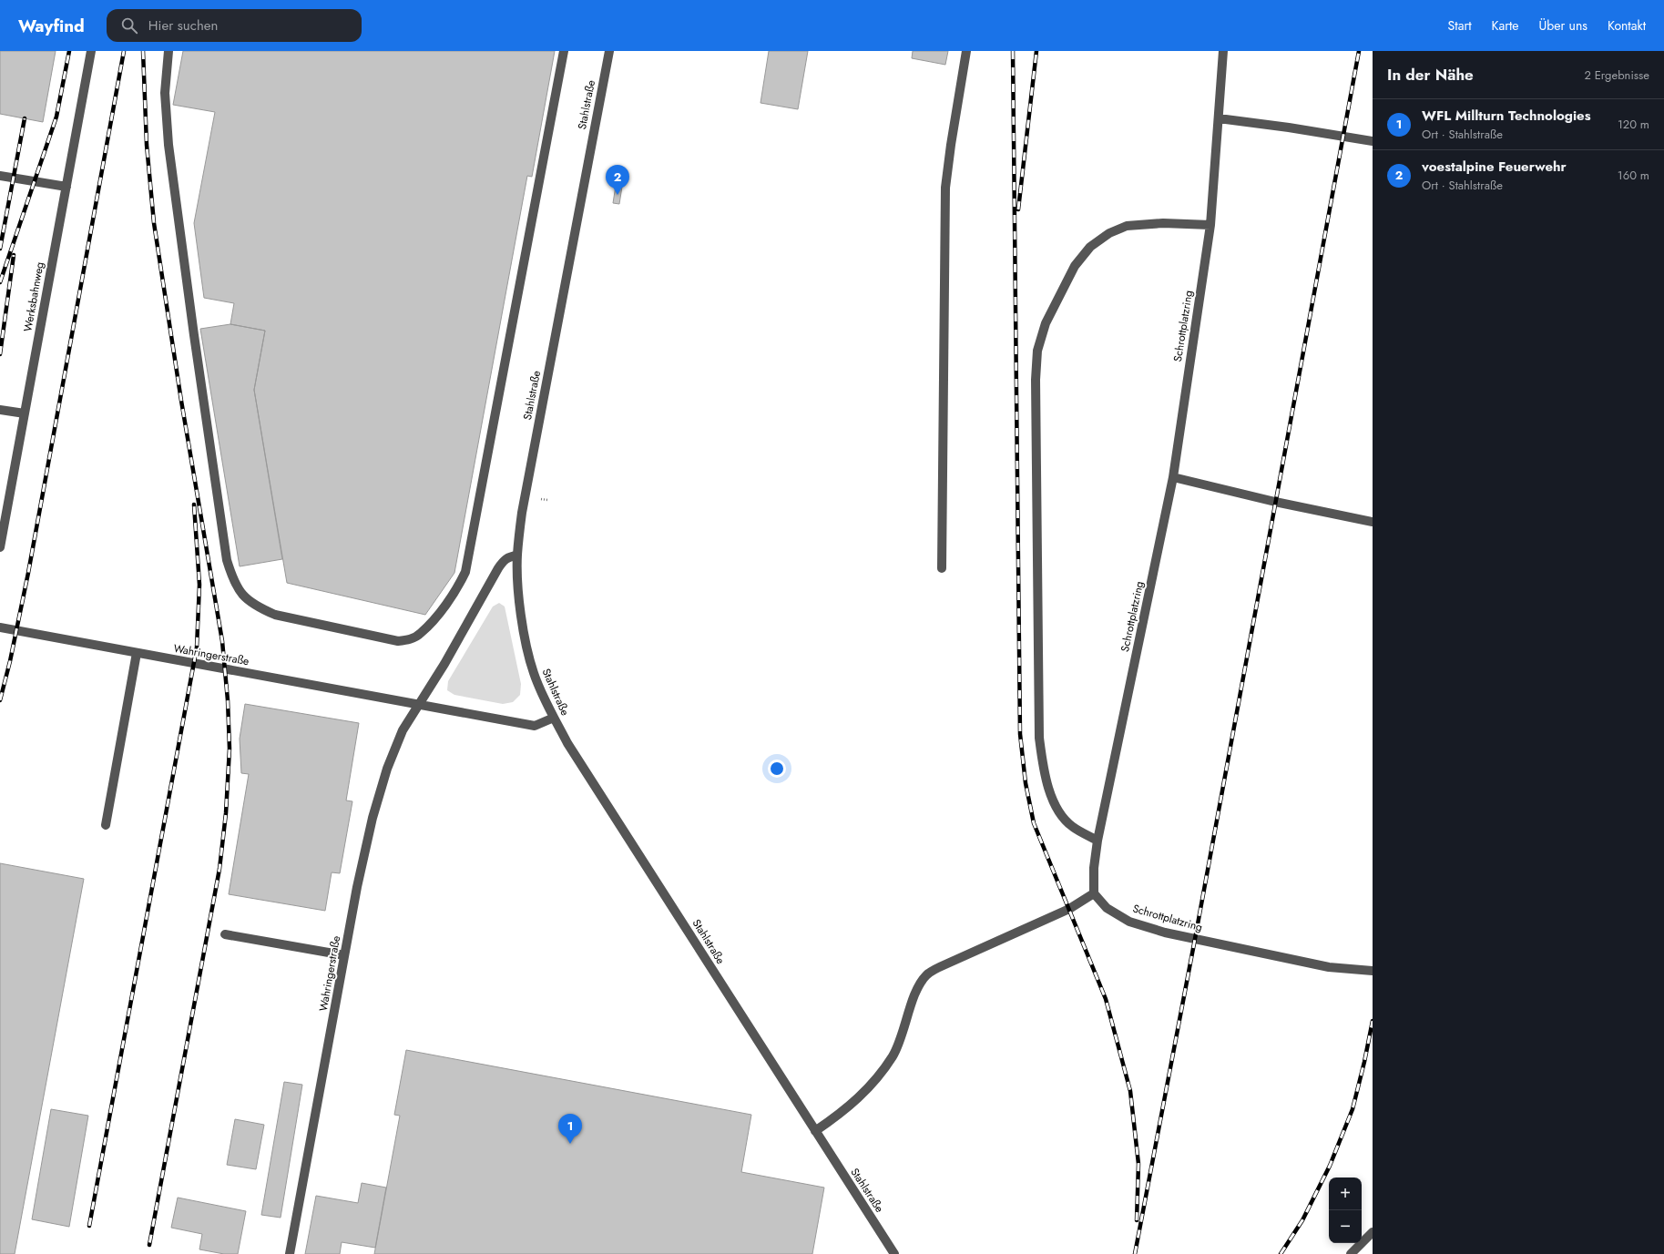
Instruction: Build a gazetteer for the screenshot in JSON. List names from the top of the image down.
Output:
{
  "streets": {
    "street": [
      "Stahlstraße",
      "Werksbahnweg",
      "Schrottplatzring",
      "Wahringerstraße"
    ]
  },
  "crossings": [
    ["Stahlstraße", "Wahringerstraße"]
  ],
  "page": {
    "header": "Wayfind",
    "search": "Hier suchen",
    "nav": [
      "Start",
      "Karte",
      "Über uns",
      "Kontakt"
    ],
    "heading": ["In der Nähe", "2 Ergebnisse"],
    "list": [
      {
        "mark": "1",
        "name": "WFL Millturn Technologies",
        "note": "Ort · Stahlstraße",
        "value": "120 m"
      },
      {
        "mark": "2",
        "name": "voestalpine Feuerwehr",
        "note": "Ort · Stahlstraße",
        "value": "160 m"
      }
    ],
    "pins": ["2", "1"],
    "map_buttons": ["+", "−"]
  }
}
